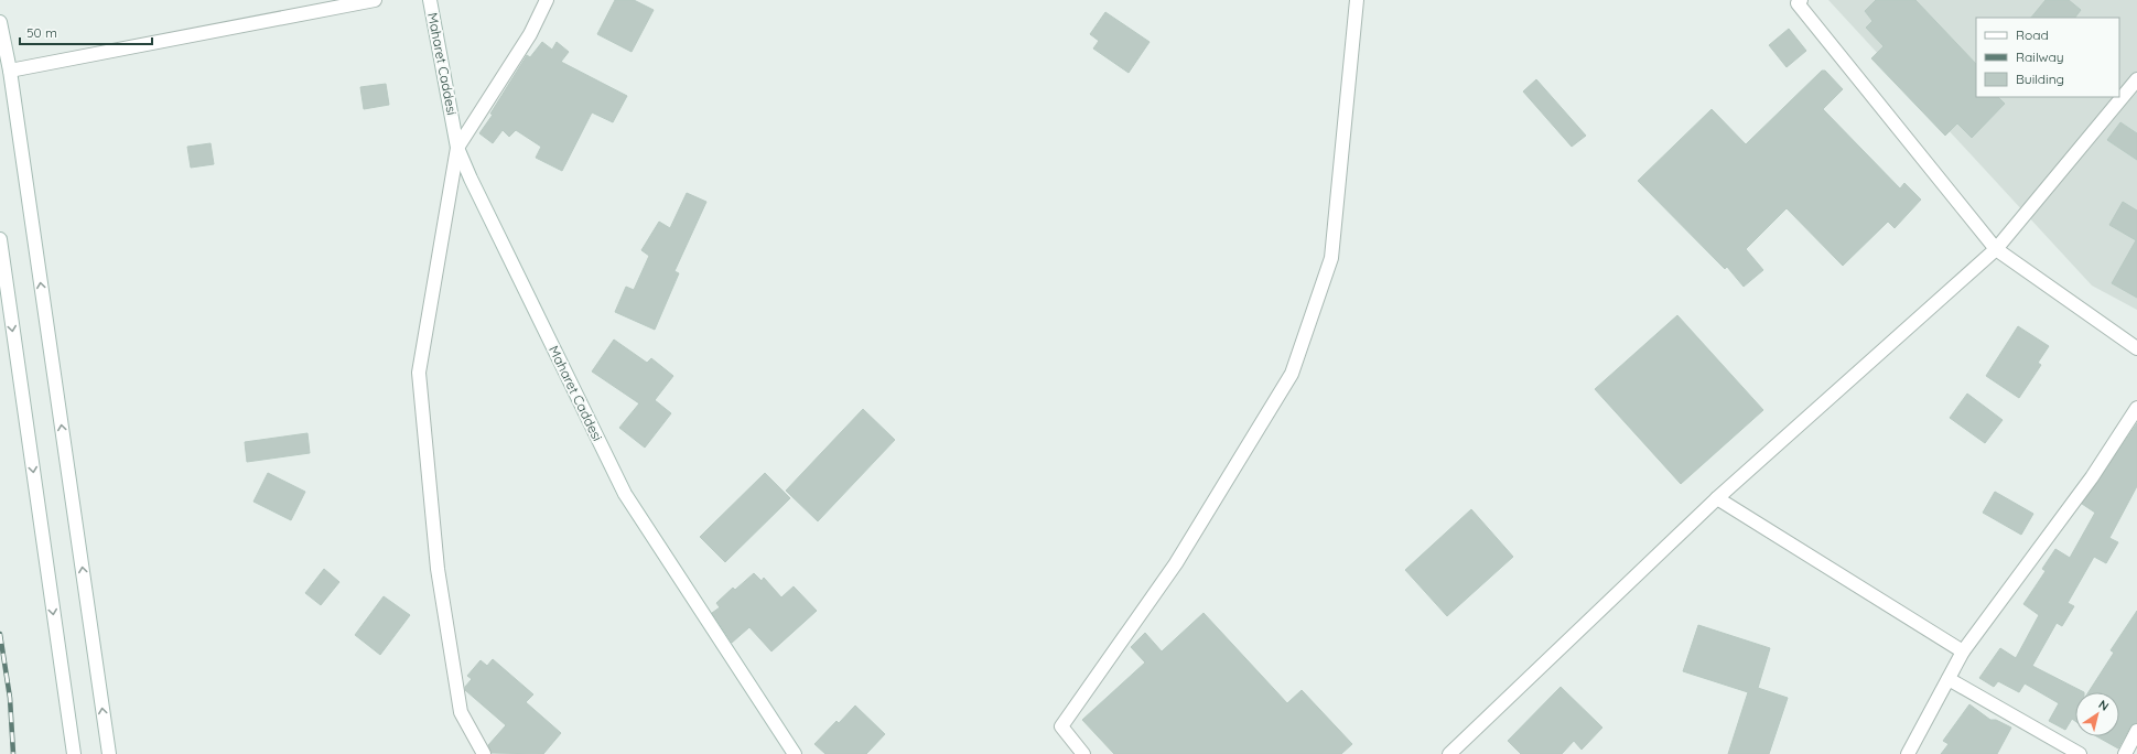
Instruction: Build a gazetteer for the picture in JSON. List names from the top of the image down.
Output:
{
  "streets": {
    "street": ["Maharet Caddesi"]
  },
  "legend": ["Road", "Railway", "Building"],
  "scale_bar": "50 m",
  "north": "top right"
}
